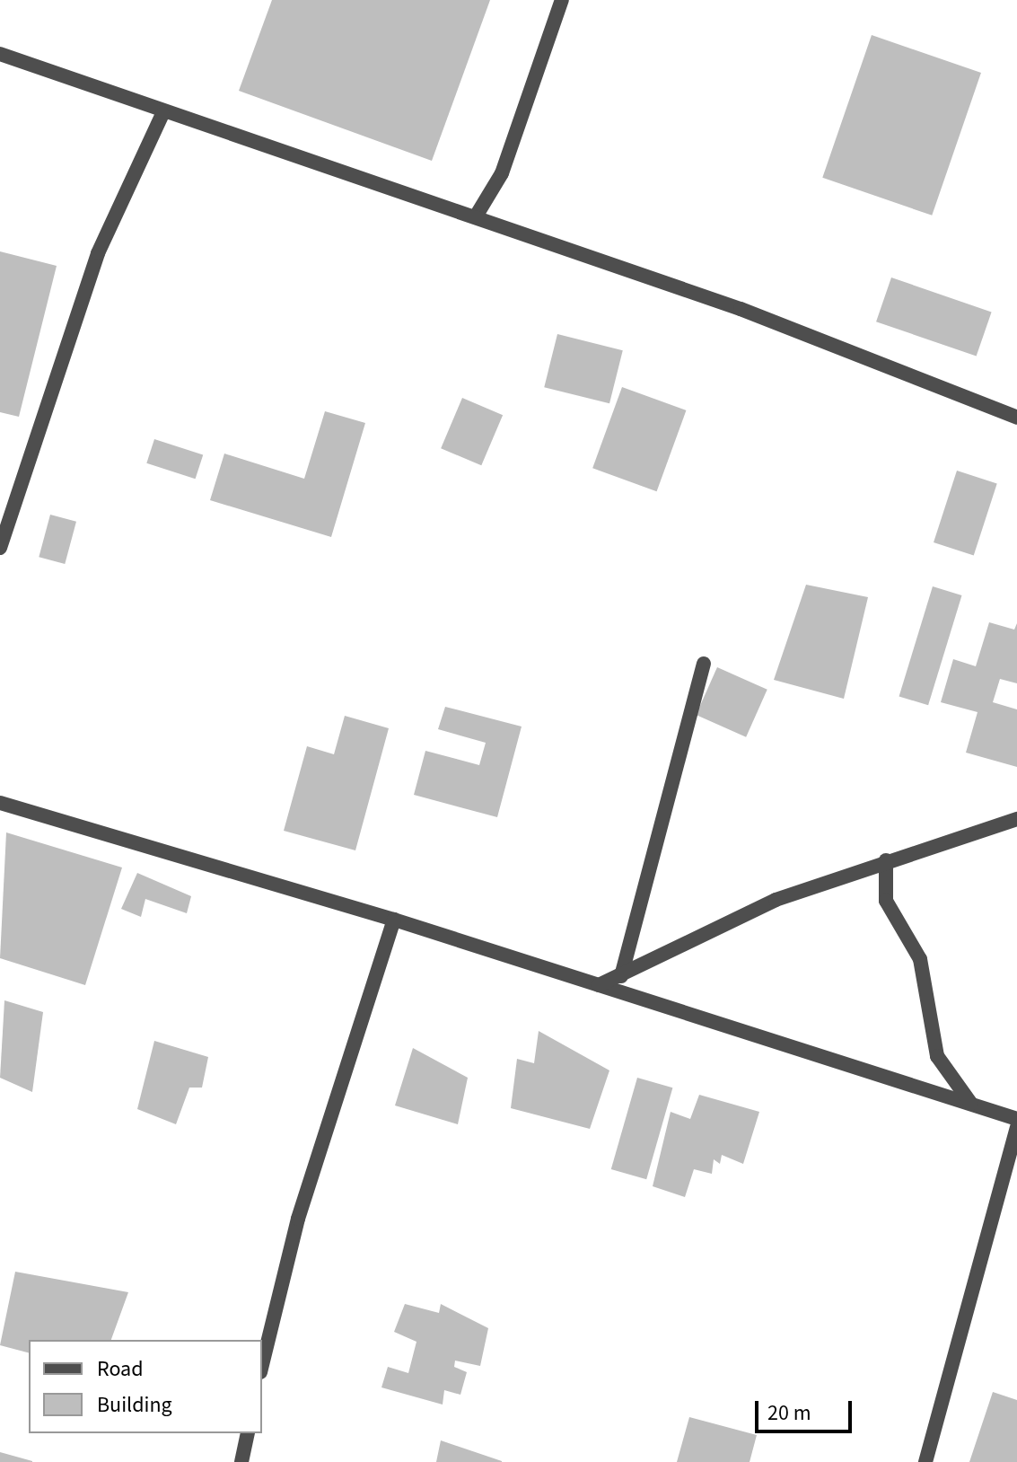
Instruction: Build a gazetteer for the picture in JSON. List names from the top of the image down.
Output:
{
  "legend": ["Road", "Building"],
  "scale_bar": "20 m"
}
